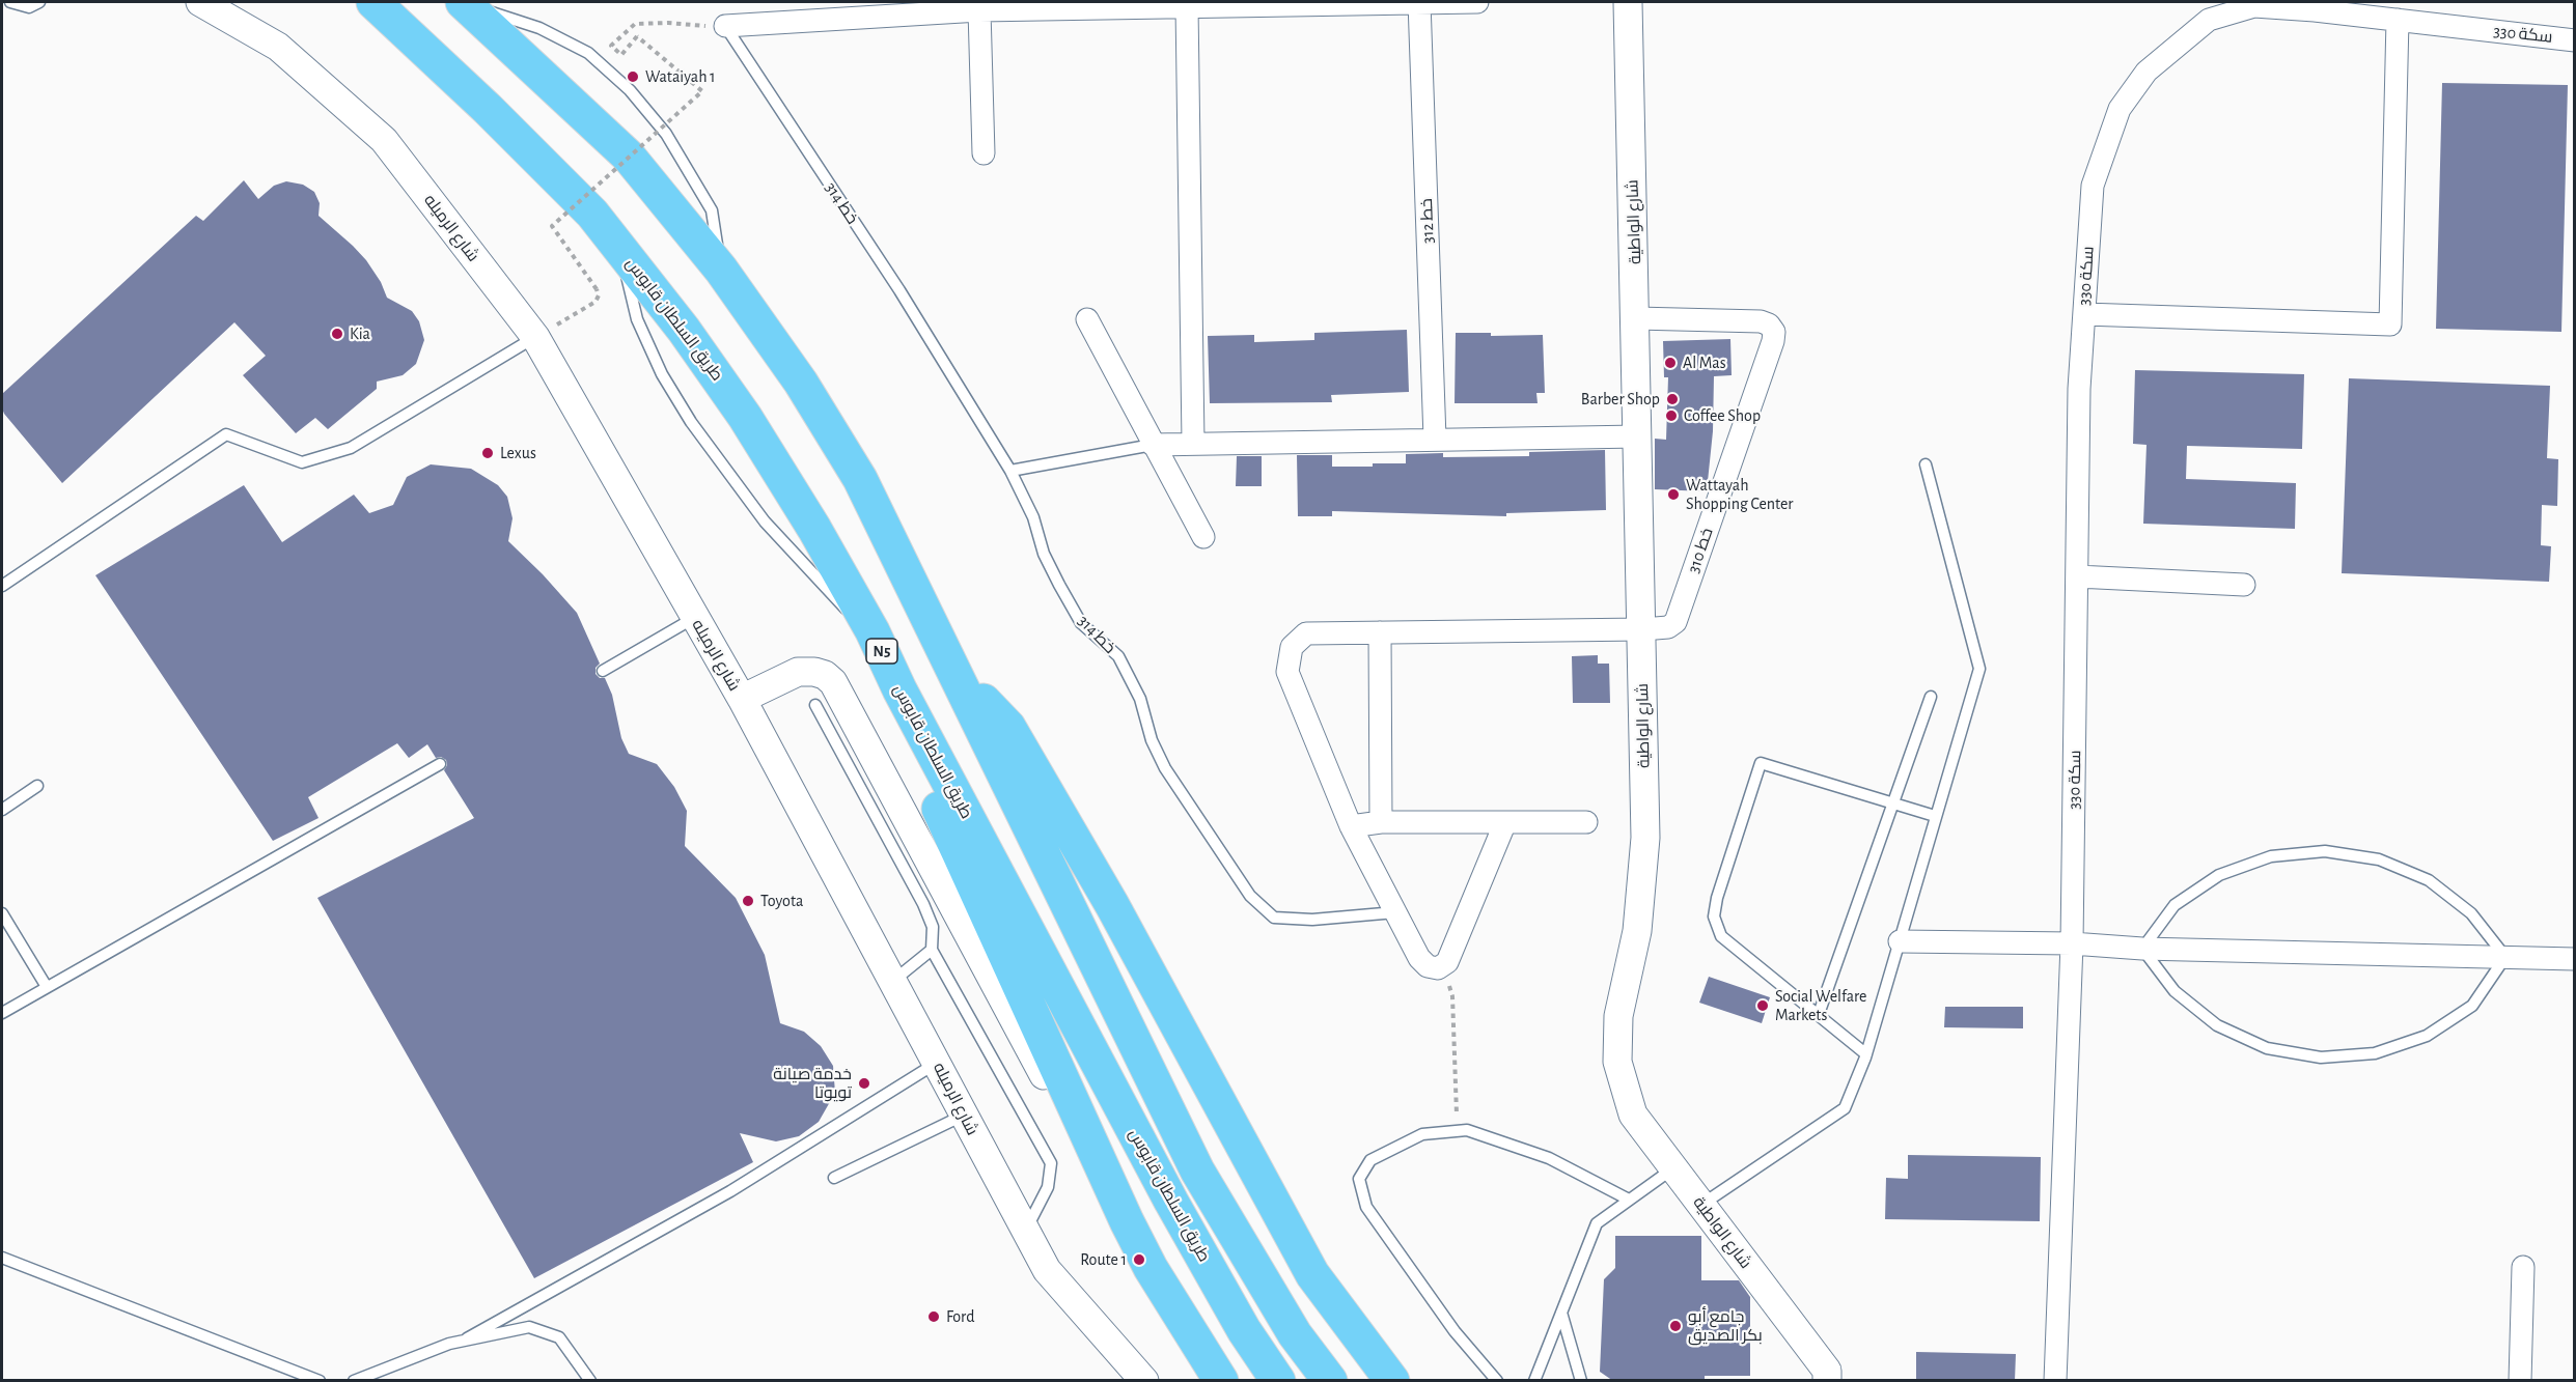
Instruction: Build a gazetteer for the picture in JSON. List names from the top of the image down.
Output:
{
  "streets": {
    "highway": ["طريق السلطان قابوس", "N5"],
    "street": [
      "سكة 330",
      "خط 312",
      "شارع الواطية",
      "شارع الرميله",
      "خط 310"
    ],
    "lane": ["خط 314"]
  },
  "crossings": [
    ["شارع الواطية", "خط 310"]
  ],
  "places": [
    "Wataiyah 1",
    "Kia",
    "Al Mas",
    "Barber Shop",
    "Coffee Shop",
    "Lexus",
    "Wattayah Shopping Center",
    "Toyota",
    "Social Welfare Markets",
    "خدمة صيانة تويوتا",
    "Route 1",
    "Ford",
    "جامع أبو بكر الصديق"
  ]
}
